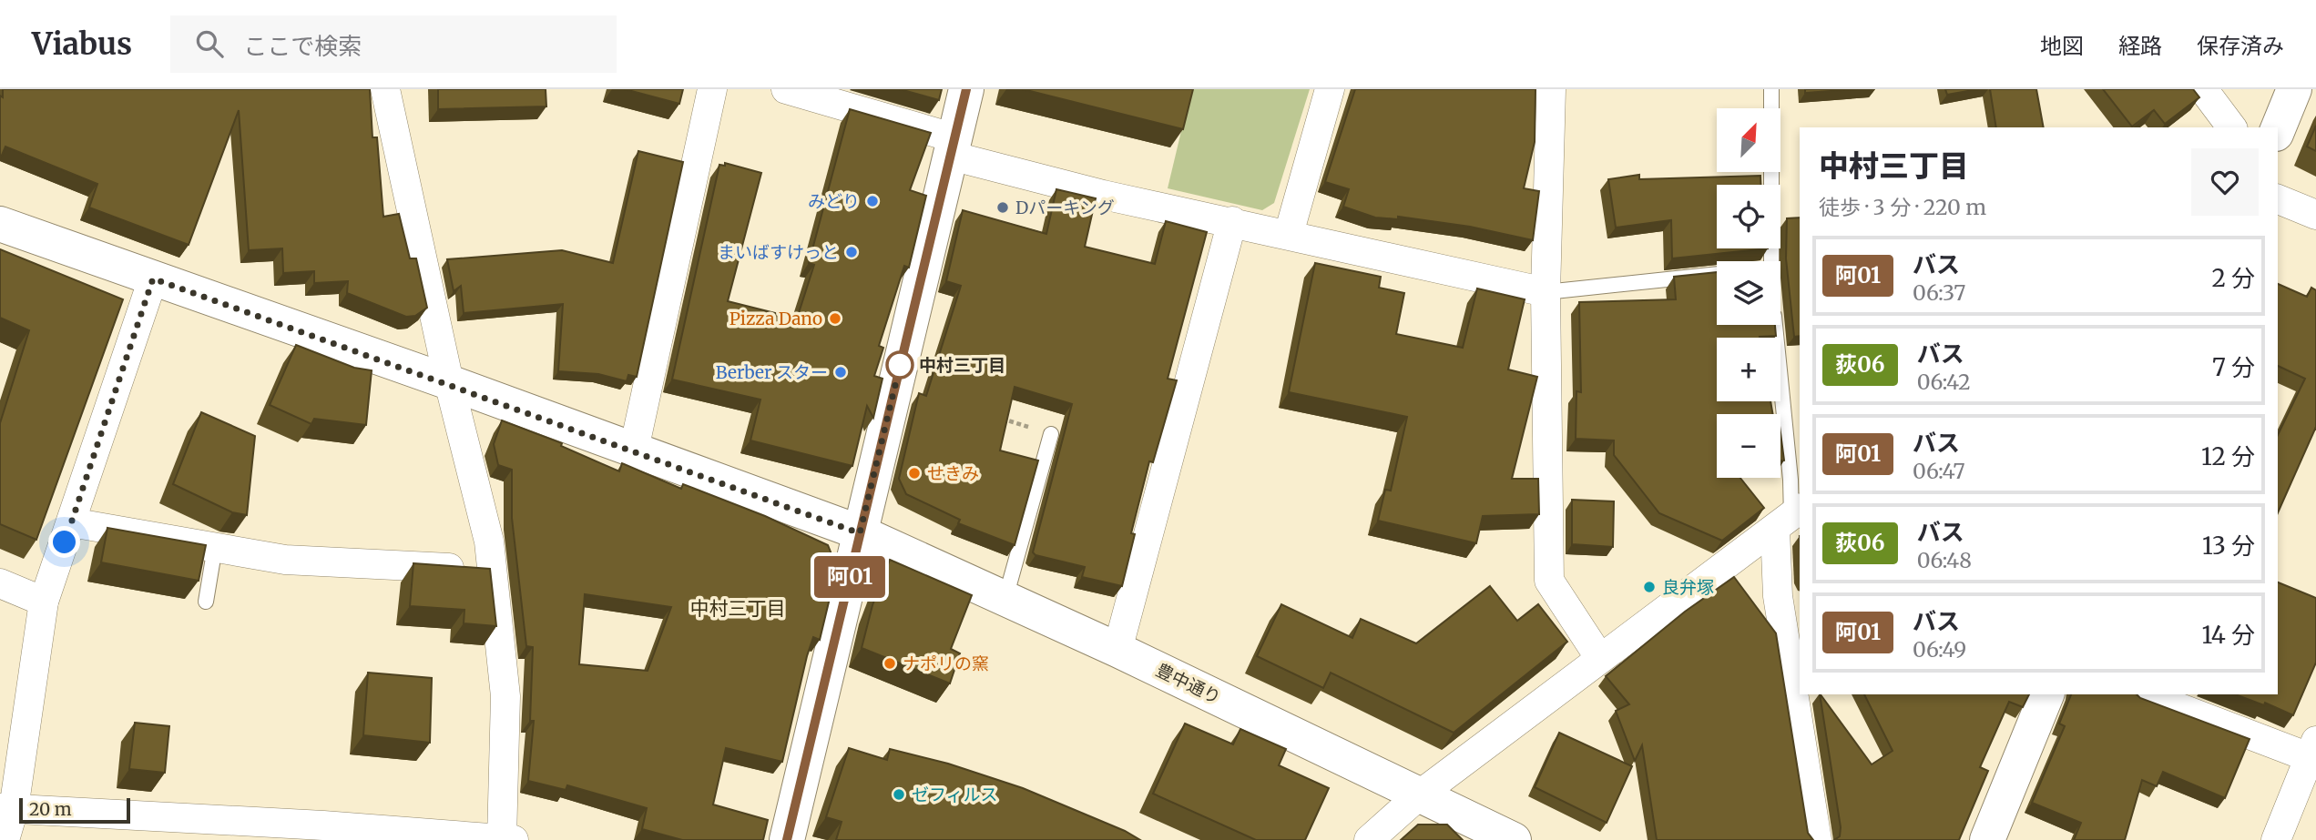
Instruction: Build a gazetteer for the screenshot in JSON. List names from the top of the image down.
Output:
{
  "streets": {
    "street": ["豊中通り"]
  },
  "districts": ["中村三丁目"],
  "places": [
    "みどり",
    "Dパーキング",
    "まいばすけっと",
    "Pizza Dano",
    "中村三丁目",
    "Berber スター",
    "せきみ",
    "良弁塚",
    "ナポリの窯",
    "ゼフィルス"
  ],
  "lines": ["bus line 阿01"],
  "scale_bar": "20 m",
  "north": "top right",
  "page": {
    "header": "Viabus",
    "search": "ここで検索",
    "nav": ["地図", "経路", "保存済み"],
    "on_map": "阿01",
    "map_buttons": ["+", "−"],
    "heading": ["中村三丁目", "徒歩 · 3 分 · 220 m"],
    "list": [
      {
        "mark": "阿01",
        "name": "バス",
        "note": "06:37",
        "value": "2 分"
      },
      {
        "mark": "荻06",
        "name": "バス",
        "note": "06:42",
        "value": "7 分"
      },
      {
        "mark": "阿01",
        "name": "バス",
        "note": "06:47",
        "value": "12 分"
      },
      {
        "mark": "荻06",
        "name": "バス",
        "note": "06:48",
        "value": "13 分"
      },
      {
        "mark": "阿01",
        "name": "バス",
        "note": "06:49",
        "value": "14 分"
      }
    ],
    "scale": "20 m"
  }
}
